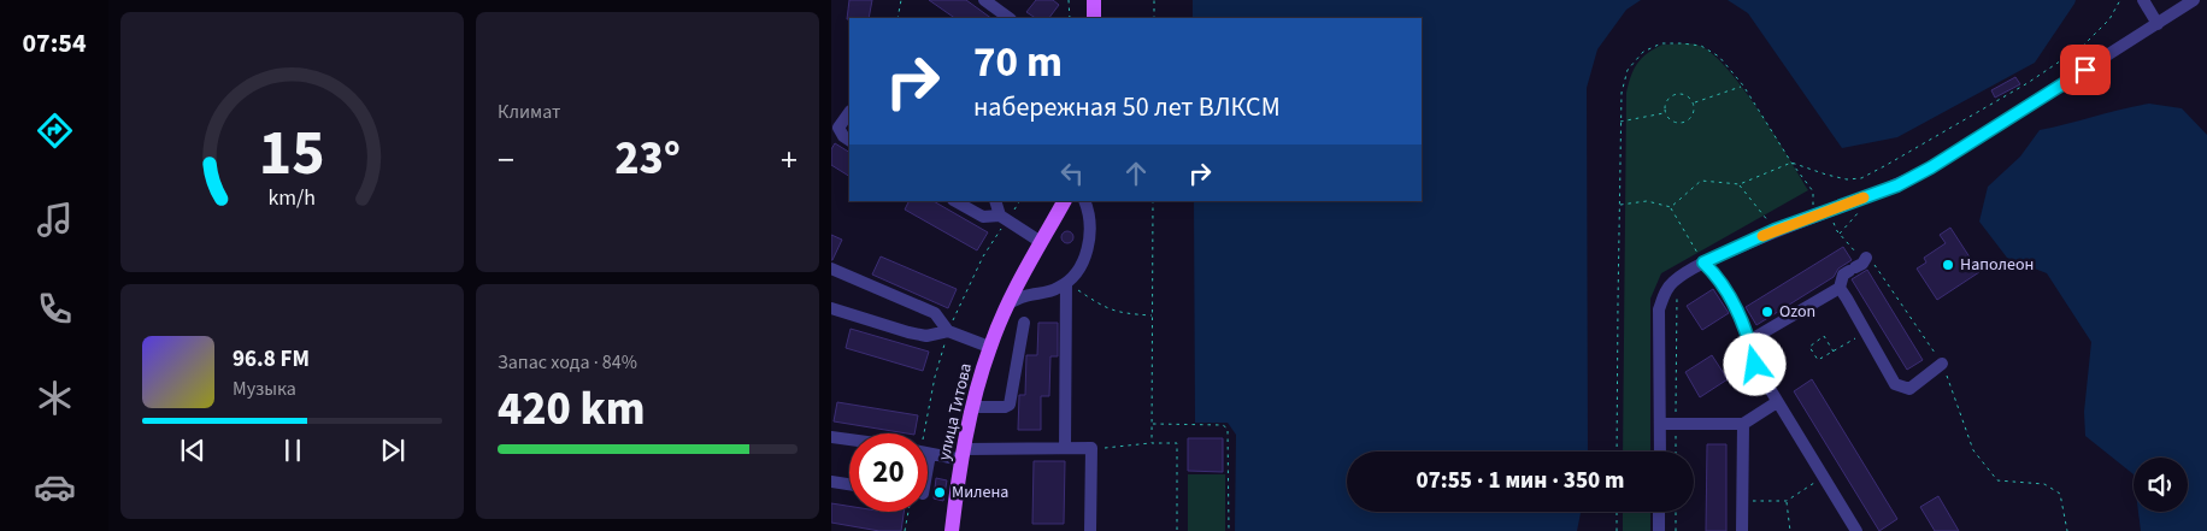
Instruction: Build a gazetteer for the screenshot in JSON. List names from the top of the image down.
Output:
{
  "streets": {
    "main road": ["улица Титова"]
  },
  "places": ["Наполеон", "Ozon", "Милена"],
  "page": {
    "tabs": "07:54",
    "tile": [
      "Климат",
      ["Запас хода · 84%", "420 km"]
    ],
    "turn": ["70 m", "набережная 50 лет ВЛКСМ"],
    "heat": ["−", "23°", "+"],
    "song": ["96.8 FM", "Музыка"],
    "limit": "20",
    "trip": "07:55 · 1 мин · 350 m",
    "gauge": ["15", "km/h"]
  }
}
